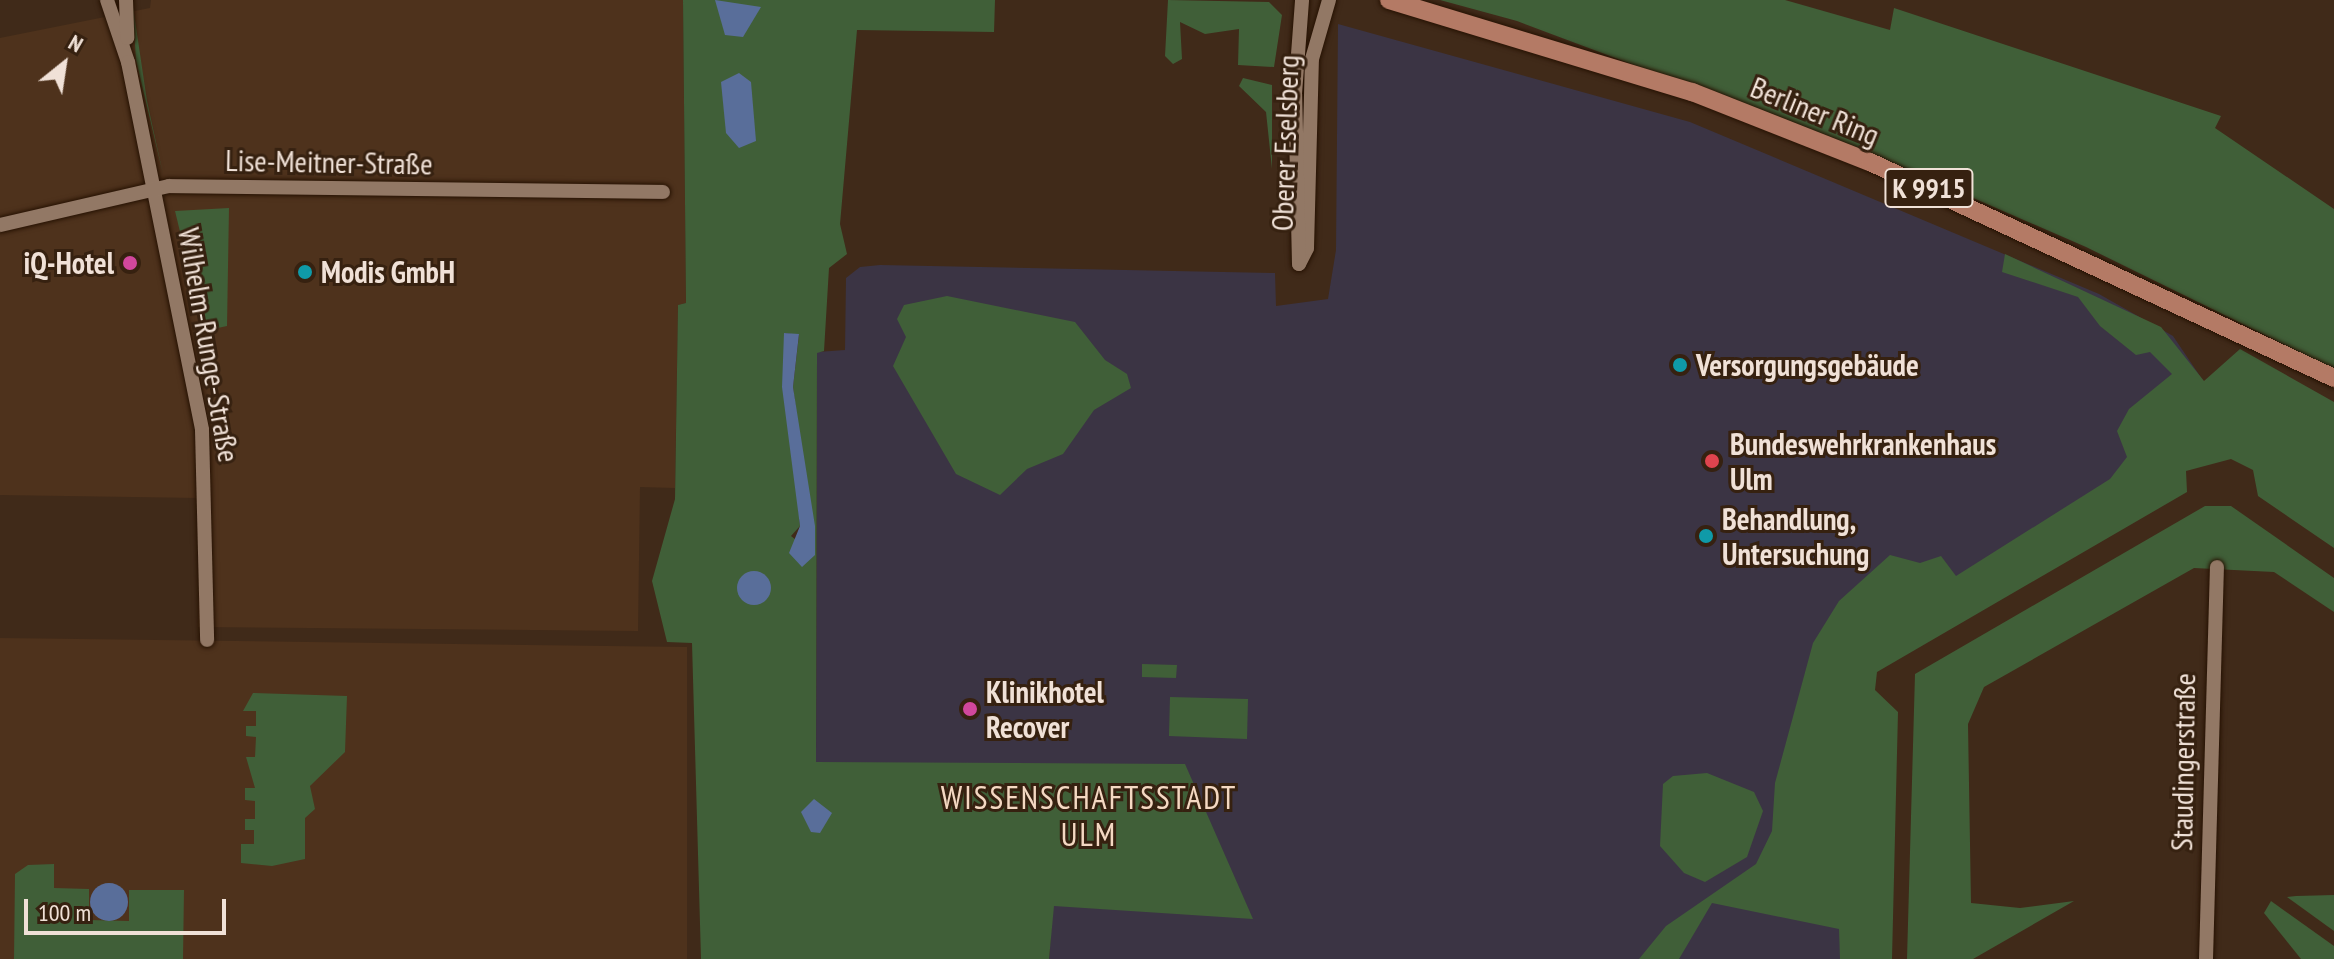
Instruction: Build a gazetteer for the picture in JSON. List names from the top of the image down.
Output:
{
  "streets": {
    "main road": ["Berliner Ring", "K 9915"],
    "street": [
      "Oberer Eselsberg",
      "Lise-Meitner-Straße",
      "Wilhelm-Runge-Straße",
      "Staudingerstraße"
    ]
  },
  "crossings": [
    ["Lise-Meitner-Straße", "Wilhelm-Runge-Straße"]
  ],
  "districts": ["WISSENSCHAFTSSTADT ULM"],
  "places": [
    "iQ-Hotel",
    "Modis GmbH",
    "Versorgungsgebäude",
    "Bundeswehrkrankenhaus Ulm",
    "Behandlung, Untersuchung",
    "Klinikhotel Recover"
  ],
  "scale_bar": "100 m",
  "north": "top right"
}
